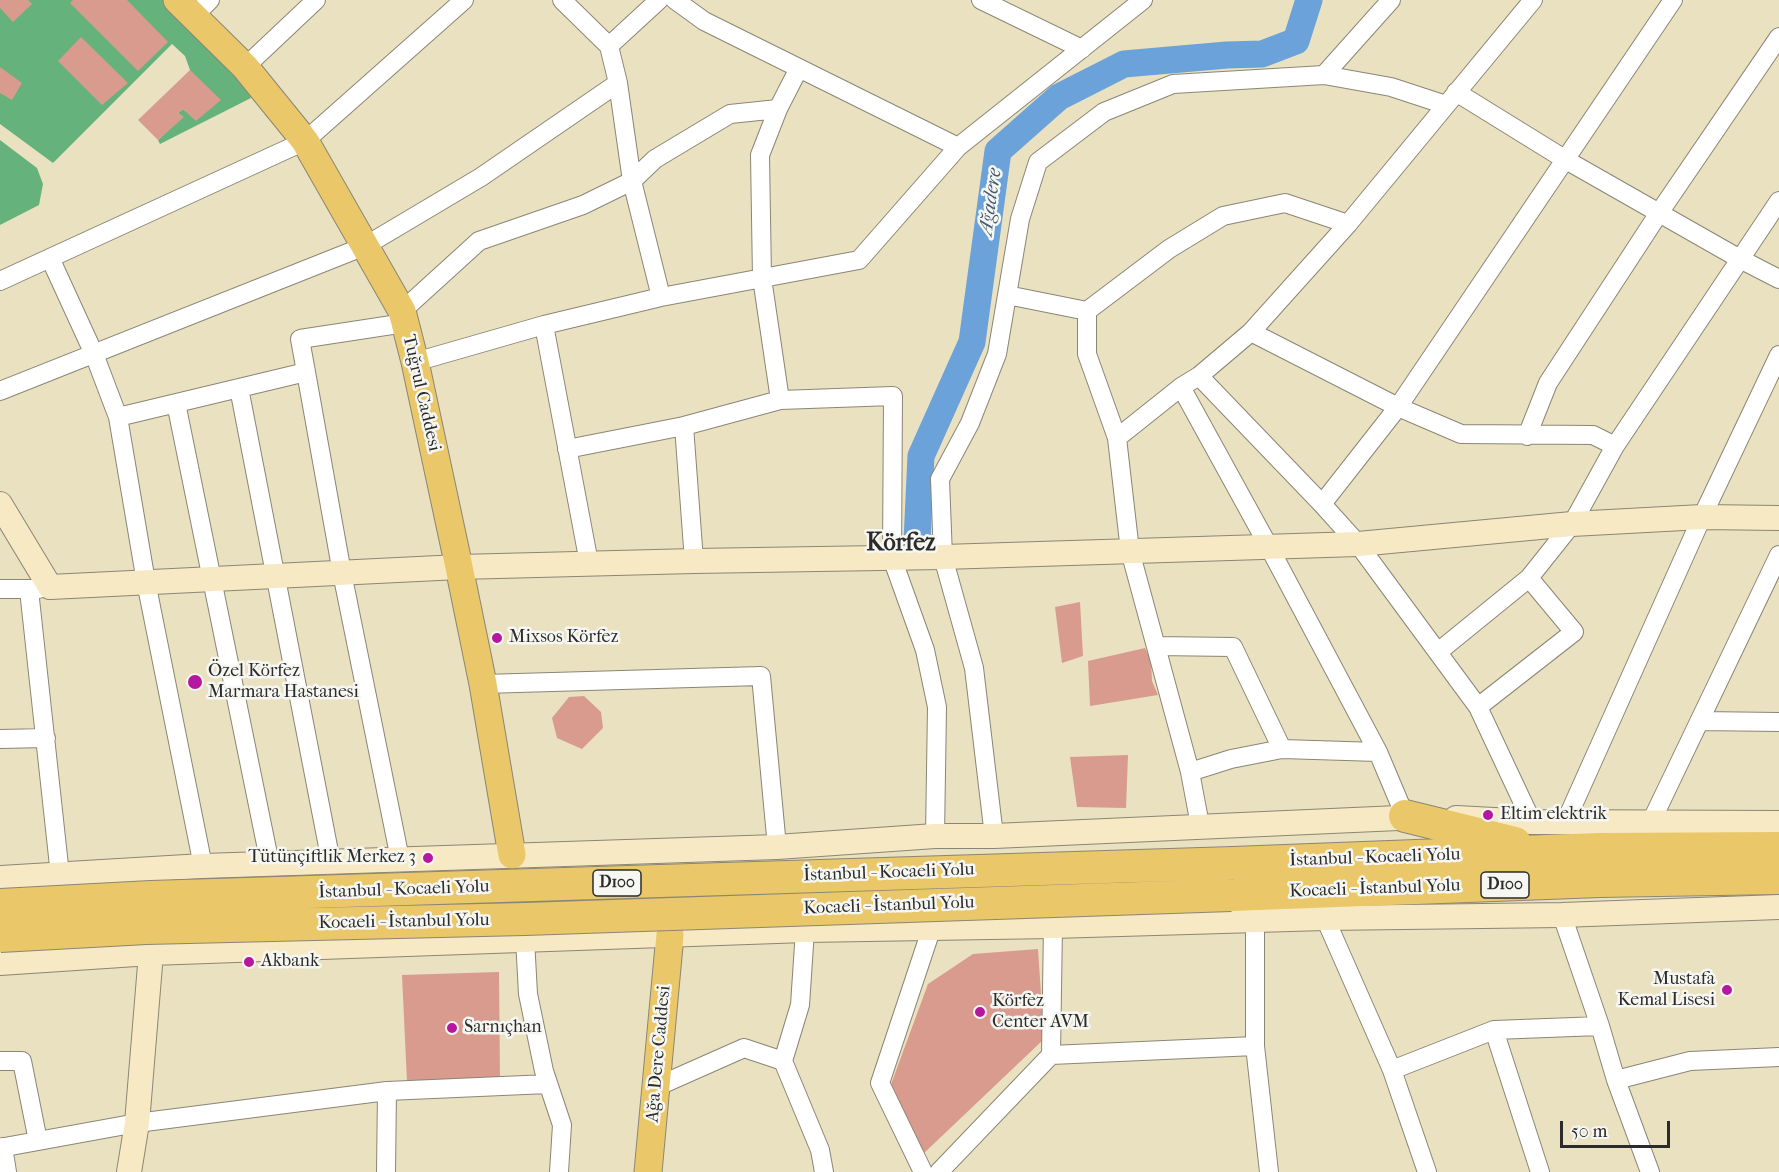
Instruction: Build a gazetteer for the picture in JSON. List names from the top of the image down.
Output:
{
  "streets": {
    "highway": ["İstanbul - Kocaeli Yolu", "D100", "Kocaeli - İstanbul Yolu"],
    "main road": ["Tuğrul Caddesi", "Ağa Dere Caddesi"]
  },
  "districts": ["Körfez"],
  "water": ["Ağadere"],
  "places": [
    "Mixsos Körfez",
    "Özel Körfez Marmara Hastanesi",
    "Eltim elektrik",
    "Tütünçiftlik Merkez 3",
    "Akbank",
    "Mustafa Kemal Lisesi",
    "Körfez Center AVM",
    "Sarnıçhan"
  ],
  "scale_bar": "50 m"
}
